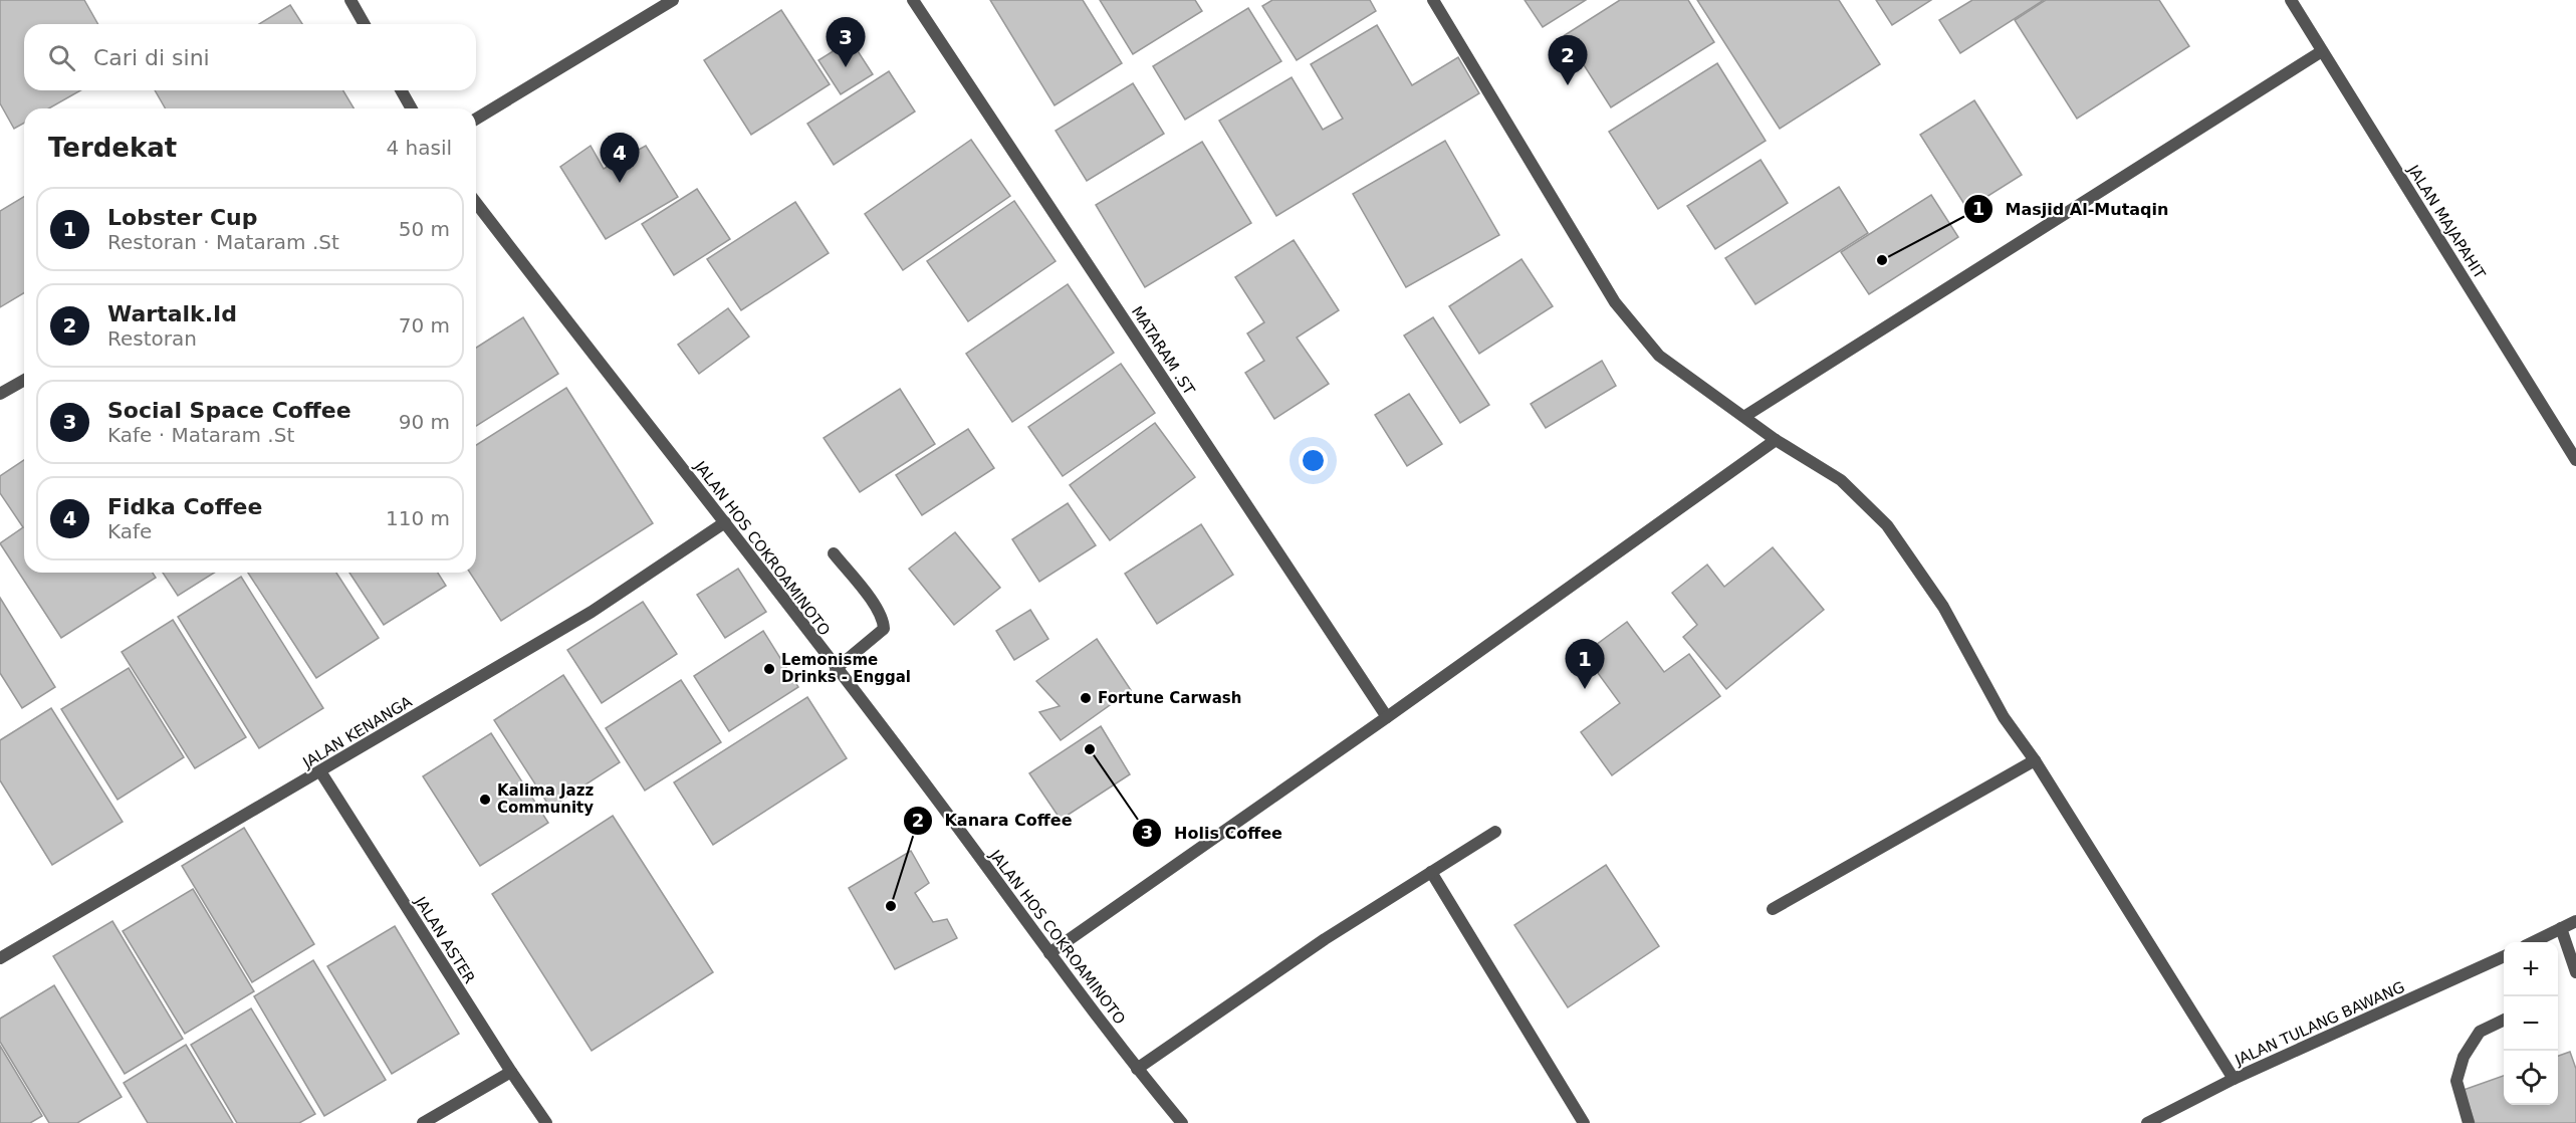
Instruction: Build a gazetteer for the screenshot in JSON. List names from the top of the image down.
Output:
{
  "streets": {
    "street": [
      "JALAN MAJAPAHIT",
      "MATARAM .ST",
      "JALAN HOS COKROAMINOTO",
      "JALAN KENANGA",
      "JALAN ASTER",
      "JALAN TULANG BAWANG"
    ]
  },
  "crossings": [
    ["JALAN HOS COKROAMINOTO", "JALAN KENANGA"],
    ["JALAN KENANGA", "JALAN ASTER"]
  ],
  "places": [
    "Masjid Al-Mutaqin",
    "Lemonisme Drinks - Enggal",
    "Fortune Carwash",
    "Holis Coffee",
    "Kalima Jazz Community",
    "Kanara Coffee"
  ],
  "page": {
    "pins": [
      "3",
      "2",
      "4",
      "1"
    ],
    "search": "Cari di sini",
    "heading": ["Terdekat", "4 hasil"],
    "list": [
      {
        "mark": "1",
        "name": "Lobster Cup",
        "note": "Restoran · Mataram .St",
        "value": "50 m"
      },
      {
        "mark": "2",
        "name": "Wartalk.Id",
        "note": "Restoran",
        "value": "70 m"
      },
      {
        "mark": "3",
        "name": "Social Space Coffee",
        "note": "Kafe · Mataram .St",
        "value": "90 m"
      },
      {
        "mark": "4",
        "name": "Fidka Coffee",
        "note": "Kafe",
        "value": "110 m"
      }
    ],
    "map_buttons": ["+", "−"]
  }
}
